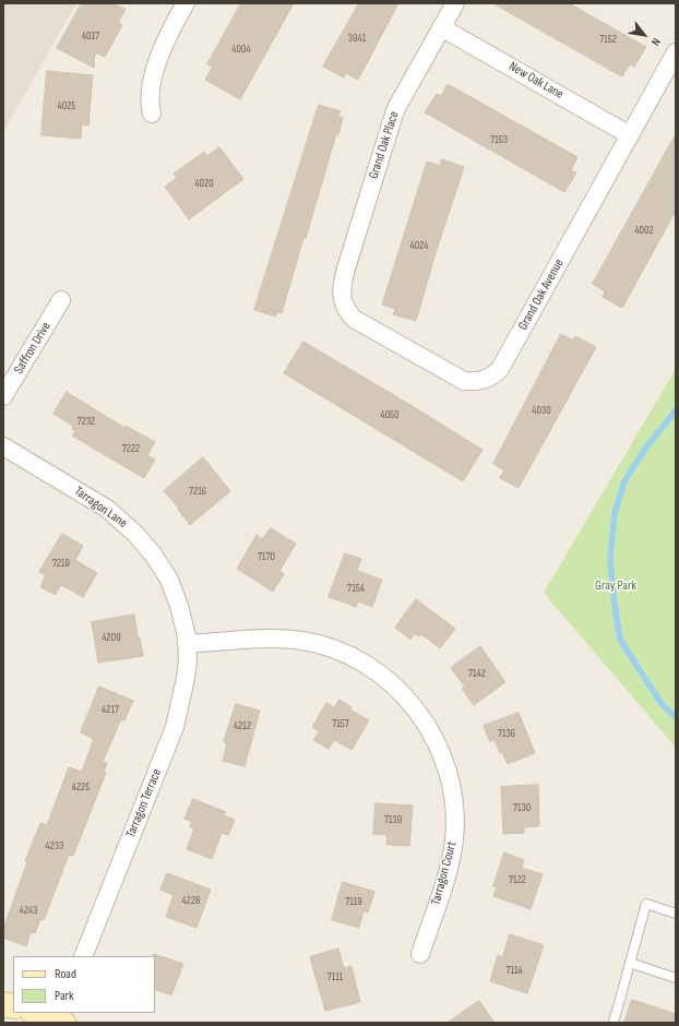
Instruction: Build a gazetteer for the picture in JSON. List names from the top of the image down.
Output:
{
  "streets": {
    "street": [
      "New Oak Lane",
      "Grand Oak Place",
      "Grand Oak Avenue",
      "Saffron Drive",
      "Tarragon Lane",
      "Tarragon Terrace",
      "Tarragon Court"
    ]
  },
  "crossings": [
    ["New Oak Lane", "Grand Oak Place"],
    ["New Oak Lane", "Grand Oak Avenue"],
    ["Grand Oak Place", "Grand Oak Avenue"],
    ["Tarragon Lane", "Tarragon Terrace"],
    ["Tarragon Lane", "Tarragon Court"],
    ["Tarragon Terrace", "Tarragon Court"]
  ],
  "parks": ["Gray Park"],
  "house_numbers": [
    "4017",
    "3941",
    "7152",
    "4004",
    "4025",
    "7153",
    "4020",
    "4002",
    "4024",
    "4030",
    "4050",
    "7232",
    "7222",
    "7216",
    "7170",
    "7219",
    "7154",
    "4209",
    "7142",
    "4217",
    "7157",
    "4212",
    "7136",
    "4225",
    "7130",
    "7139",
    "4233",
    "7122",
    "4228",
    "7119",
    "4243",
    "7114",
    "7111"
  ],
  "legend": ["Road", "Park"],
  "north": "bottom right"
}
